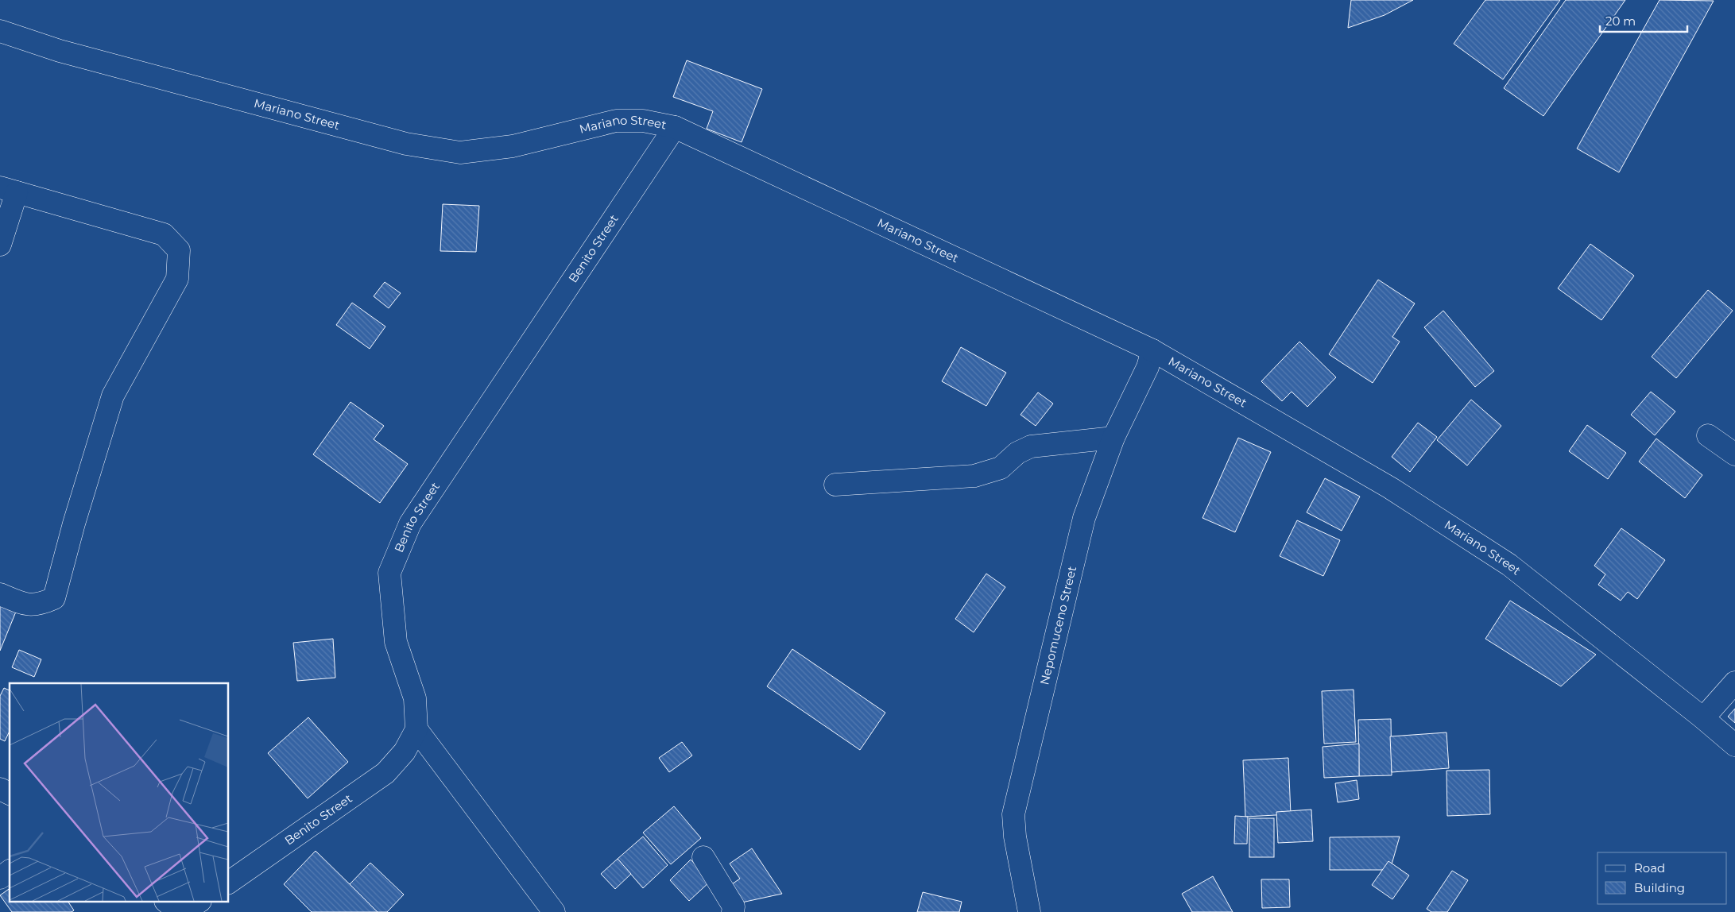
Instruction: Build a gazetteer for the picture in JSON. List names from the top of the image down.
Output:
{
  "streets": {
    "street": ["Mariano Street", "Benito Street", "Nepomuceno Street"]
  },
  "crossings": [
    ["Mariano Street", "Benito Street"],
    ["Mariano Street", "Nepomuceno Street"]
  ],
  "legend": ["Road", "Building"],
  "scale_bar": "20 m"
}
